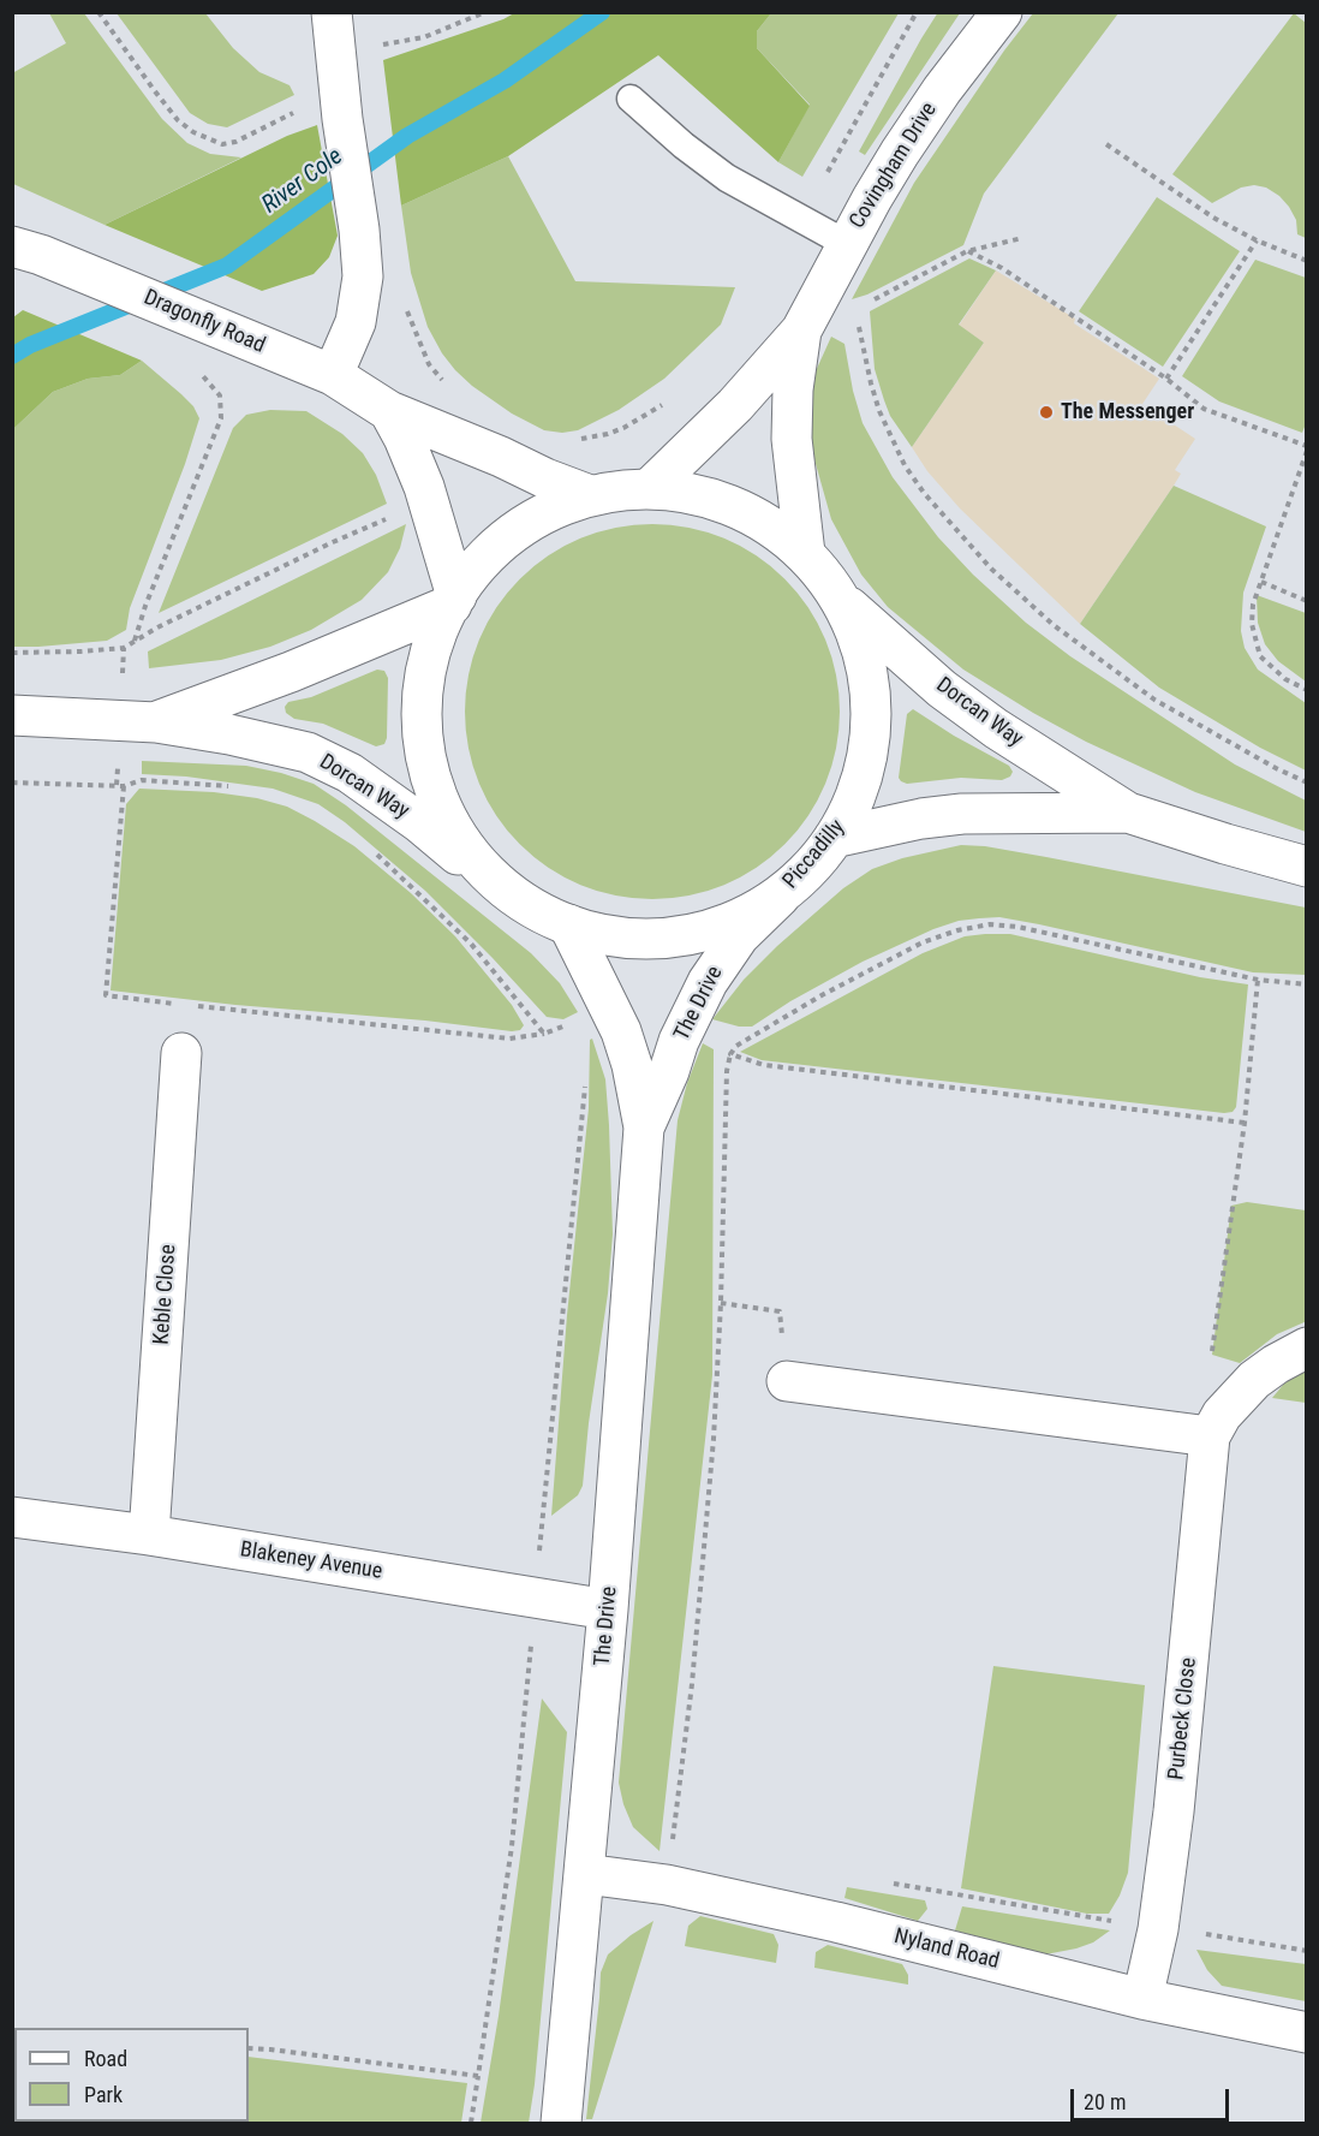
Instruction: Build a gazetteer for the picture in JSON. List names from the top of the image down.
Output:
{
  "streets": {
    "street": [
      "Covingham Drive",
      "Dragonfly Road",
      "Dorcan Way",
      "Piccadilly",
      "The Drive",
      "Keble Close",
      "Blakeney Avenue",
      "Purbeck Close",
      "Nyland Road"
    ]
  },
  "crossings": [
    ["Covingham Drive", "Piccadilly"],
    ["Dragonfly Road", "Piccadilly"],
    ["Dorcan Way", "Piccadilly"],
    ["Piccadilly", "The Drive"],
    ["The Drive", "Blakeney Avenue"],
    ["The Drive", "Nyland Road"],
    ["Keble Close", "Blakeney Avenue"],
    ["Purbeck Close", "Nyland Road"]
  ],
  "water": ["River Cole"],
  "places": ["The Messenger"],
  "legend": ["Road", "Park"],
  "scale_bar": "20 m"
}
